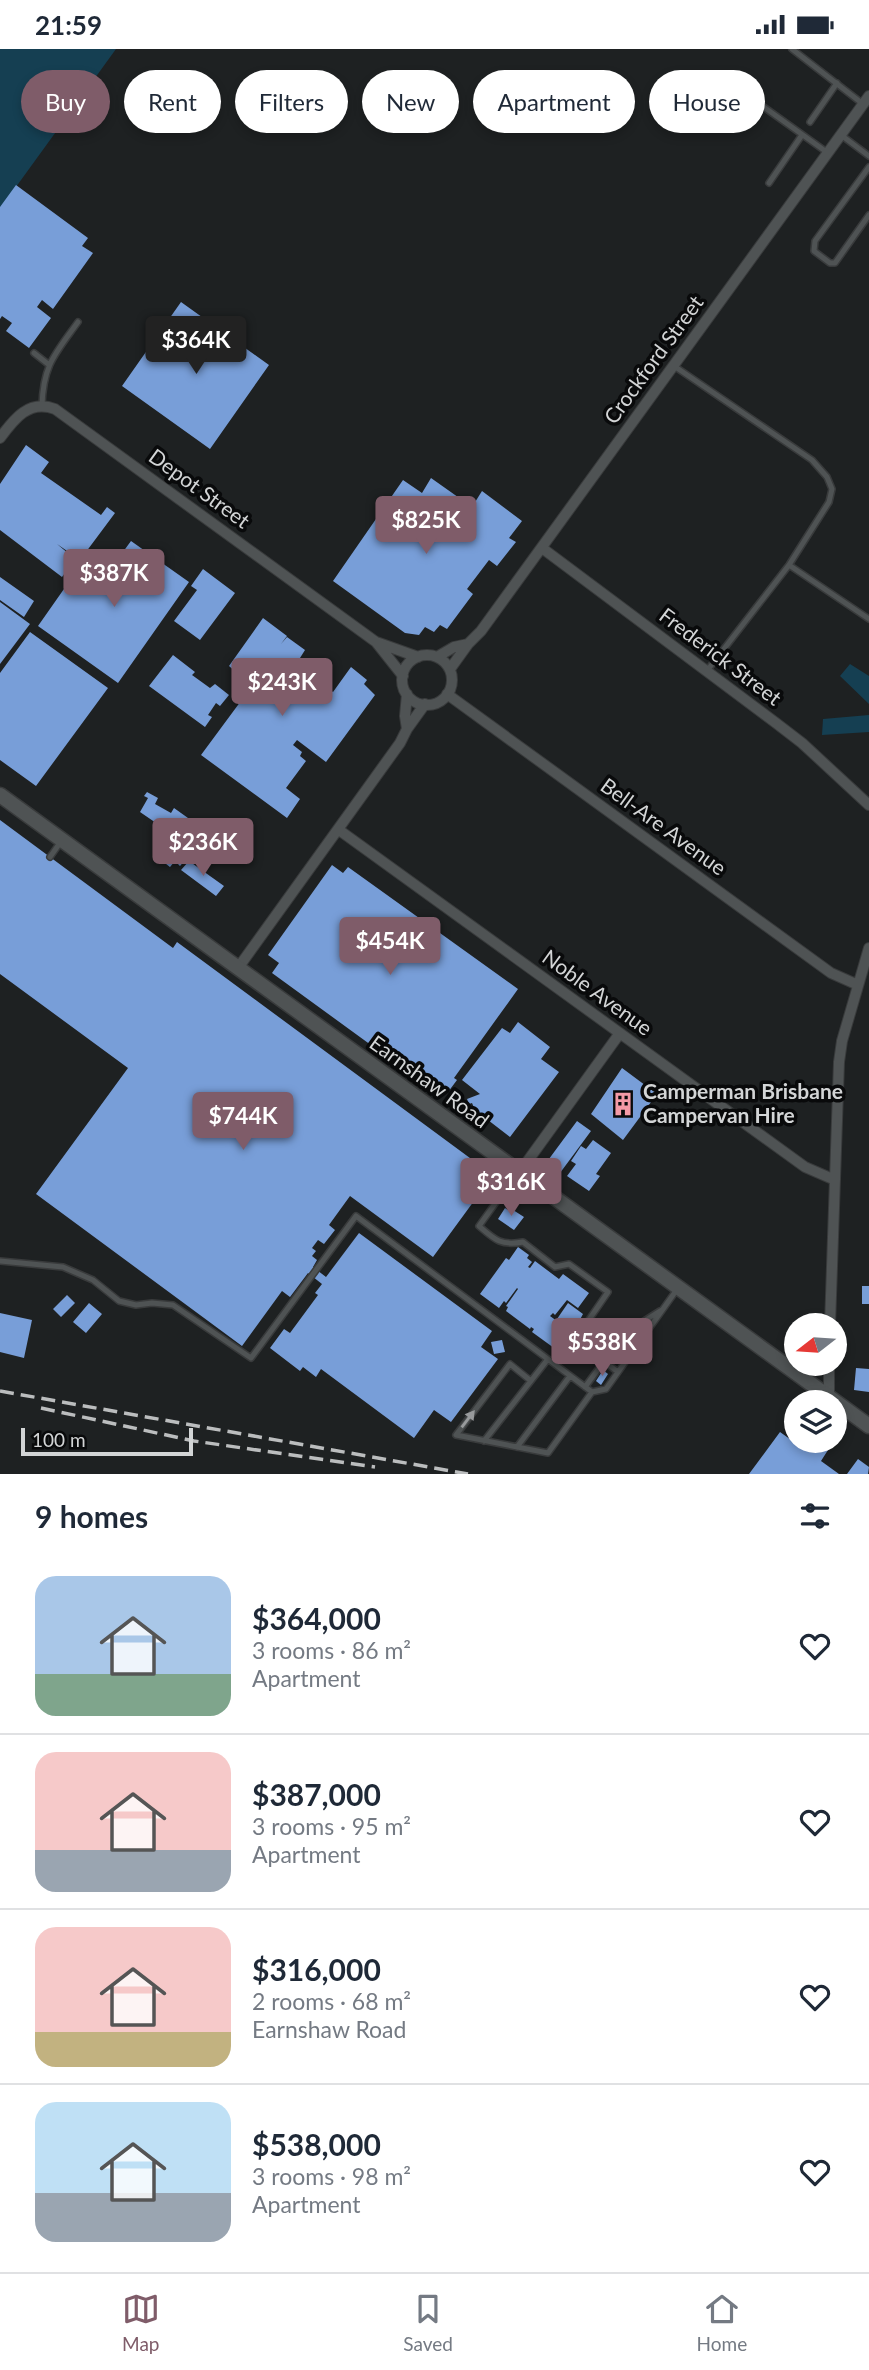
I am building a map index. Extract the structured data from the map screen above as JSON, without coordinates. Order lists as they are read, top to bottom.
{
  "streets": {
    "street": [
      "Crockford Street",
      "Depot Street",
      "Frederick Street",
      "Bell-Are Avenue",
      "Noble Avenue",
      "Earnshaw Road"
    ]
  },
  "crossings": [
    ["Crockford Street", "Depot Street"],
    ["Crockford Street", "Frederick Street"],
    ["Crockford Street", "Bell-Are Avenue"],
    ["Depot Street", "Bell-Are Avenue"]
  ],
  "places": {
    "building": ["Camperman Brisbane Campervan Hire"]
  },
  "scale_bar": "100 m",
  "north": "left",
  "page": {
    "status": "21:59",
    "chip": [
      "Buy",
      "Rent",
      "Filters",
      "New",
      "Apartment",
      "House"
    ],
    "price": [
      "$364K",
      "$825K",
      "$387K",
      "$243K",
      "$236K",
      "$454K",
      "$744K",
      "$316K",
      "$538K"
    ],
    "scale": "100 m",
    "heading": "9 homes",
    "list": [
      {
        "name": "$364,000",
        "note": "3 rooms · 86 m² · Apartment"
      },
      {
        "name": "$387,000",
        "note": "3 rooms · 95 m² · Apartment"
      },
      {
        "name": "$316,000",
        "note": "2 rooms · 68 m² · Earnshaw Road"
      },
      {
        "name": "$538,000",
        "note": "3 rooms · 98 m² · Apartment"
      }
    ],
    "tabs": ["Map", "Saved", "Home"]
  }
}
